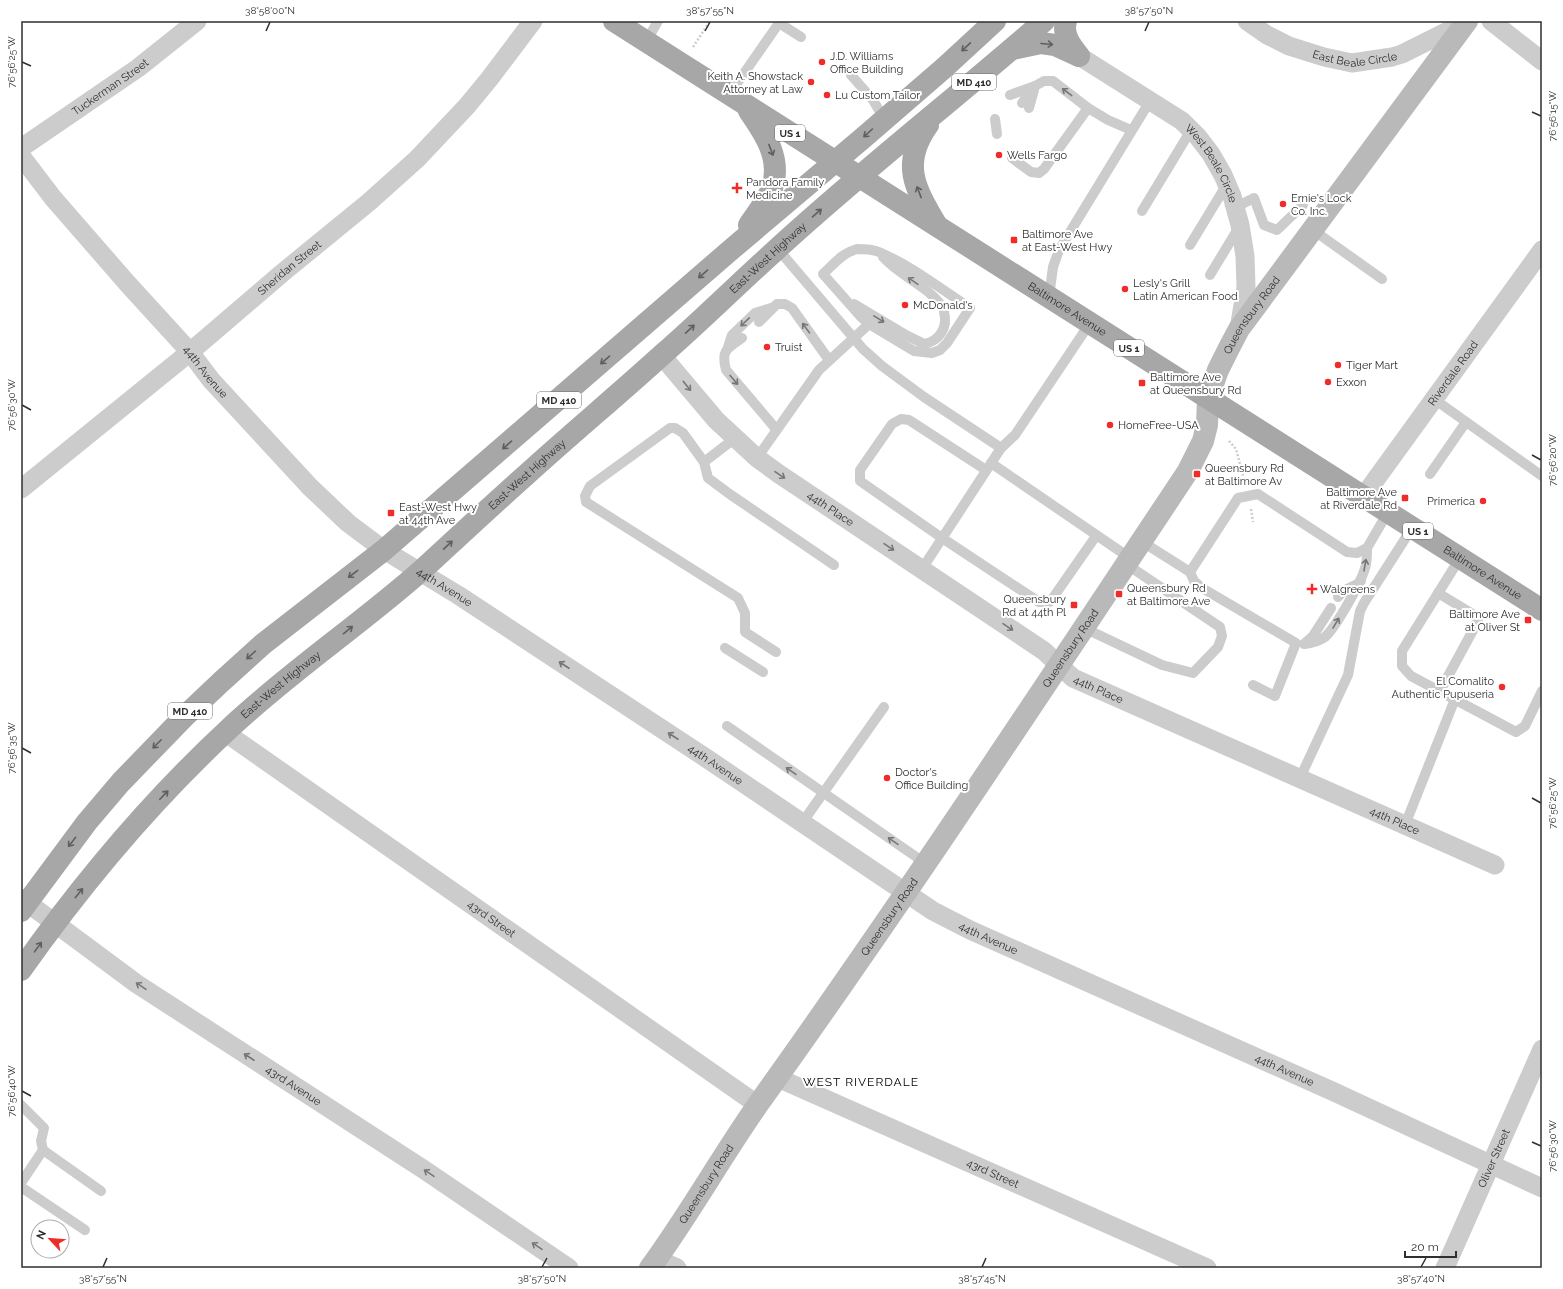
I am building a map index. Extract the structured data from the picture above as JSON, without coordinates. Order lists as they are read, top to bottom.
{
  "streets": {
    "main road": [
      "MD 410",
      "US 1",
      "East-West Highway",
      "Baltimore Avenue"
    ],
    "street": [
      "East Beale Circle",
      "Tuckerman Street",
      "West Beale Circle",
      "Sheridan Street",
      "Queensbury Road",
      "44th Avenue",
      "Riverdale Road",
      "44th Place",
      "43rd Street",
      "43rd Avenue",
      "Oliver Street"
    ]
  },
  "crossings": [
    ["MD 410", "Baltimore Avenue"],
    ["MD 410", "44th Avenue"],
    ["MD 410", "43rd Avenue"],
    ["West Beale Circle", "Queensbury Road"],
    ["East-West Highway", "Baltimore Avenue"],
    ["East-West Highway", "44th Avenue"],
    ["East-West Highway", "44th Place"],
    ["East-West Highway", "43rd Street"],
    ["East-West Highway", "43rd Avenue"],
    ["Sheridan Street", "44th Avenue"],
    ["Baltimore Avenue", "Queensbury Road"],
    ["Baltimore Avenue", "Riverdale Road"],
    ["Queensbury Road", "44th Avenue"],
    ["Queensbury Road", "44th Place"],
    ["Queensbury Road", "43rd Street"],
    ["44th Avenue", "Oliver Street"]
  ],
  "one_way": ["44th Place", "43rd Avenue"],
  "districts": ["WEST RIVERDALE"],
  "places": {
    "other": [
      "J.D. Williams Office Building",
      "Keith A. Showstack Attorney at Law",
      "Lu Custom Tailor",
      "Wells Fargo",
      "Ernie's Lock Co. Inc.",
      "Lesly's Grill Latin American Food",
      "McDonald's",
      "Truist",
      "Tiger Mart",
      "Exxon",
      "HomeFree-USA",
      "Primerica",
      "El Comalito Authentic Pupuseria",
      "Doctor's Office Building"
    ],
    "health": ["Pandora Family Medicine", "Walgreens"],
    "transit": [
      "Baltimore Ave at East-West Hwy",
      "Baltimore Ave at Queensbury Rd",
      "Queensbury Rd at Baltimore Av",
      "Baltimore Ave at Riverdale Rd",
      "East-West Hwy at 44th Ave",
      "Queensbury Rd at Baltimore Ave",
      "Queensbury Rd at 44th Pl",
      "Baltimore Ave at Oliver St"
    ]
  },
  "scale_bar": "20 m",
  "north": "top left",
  "coordinates": [
    "38°58'00\"N",
    "38°57'55\"N",
    "38°57'50\"N",
    "76°56'25\"W",
    "76°56'15\"W",
    "76°56'30\"W",
    "76°56'20\"W",
    "76°56'35\"W",
    "76°56'40\"W",
    "38°57'45\"N",
    "38°57'40\"N"
  ]
}
